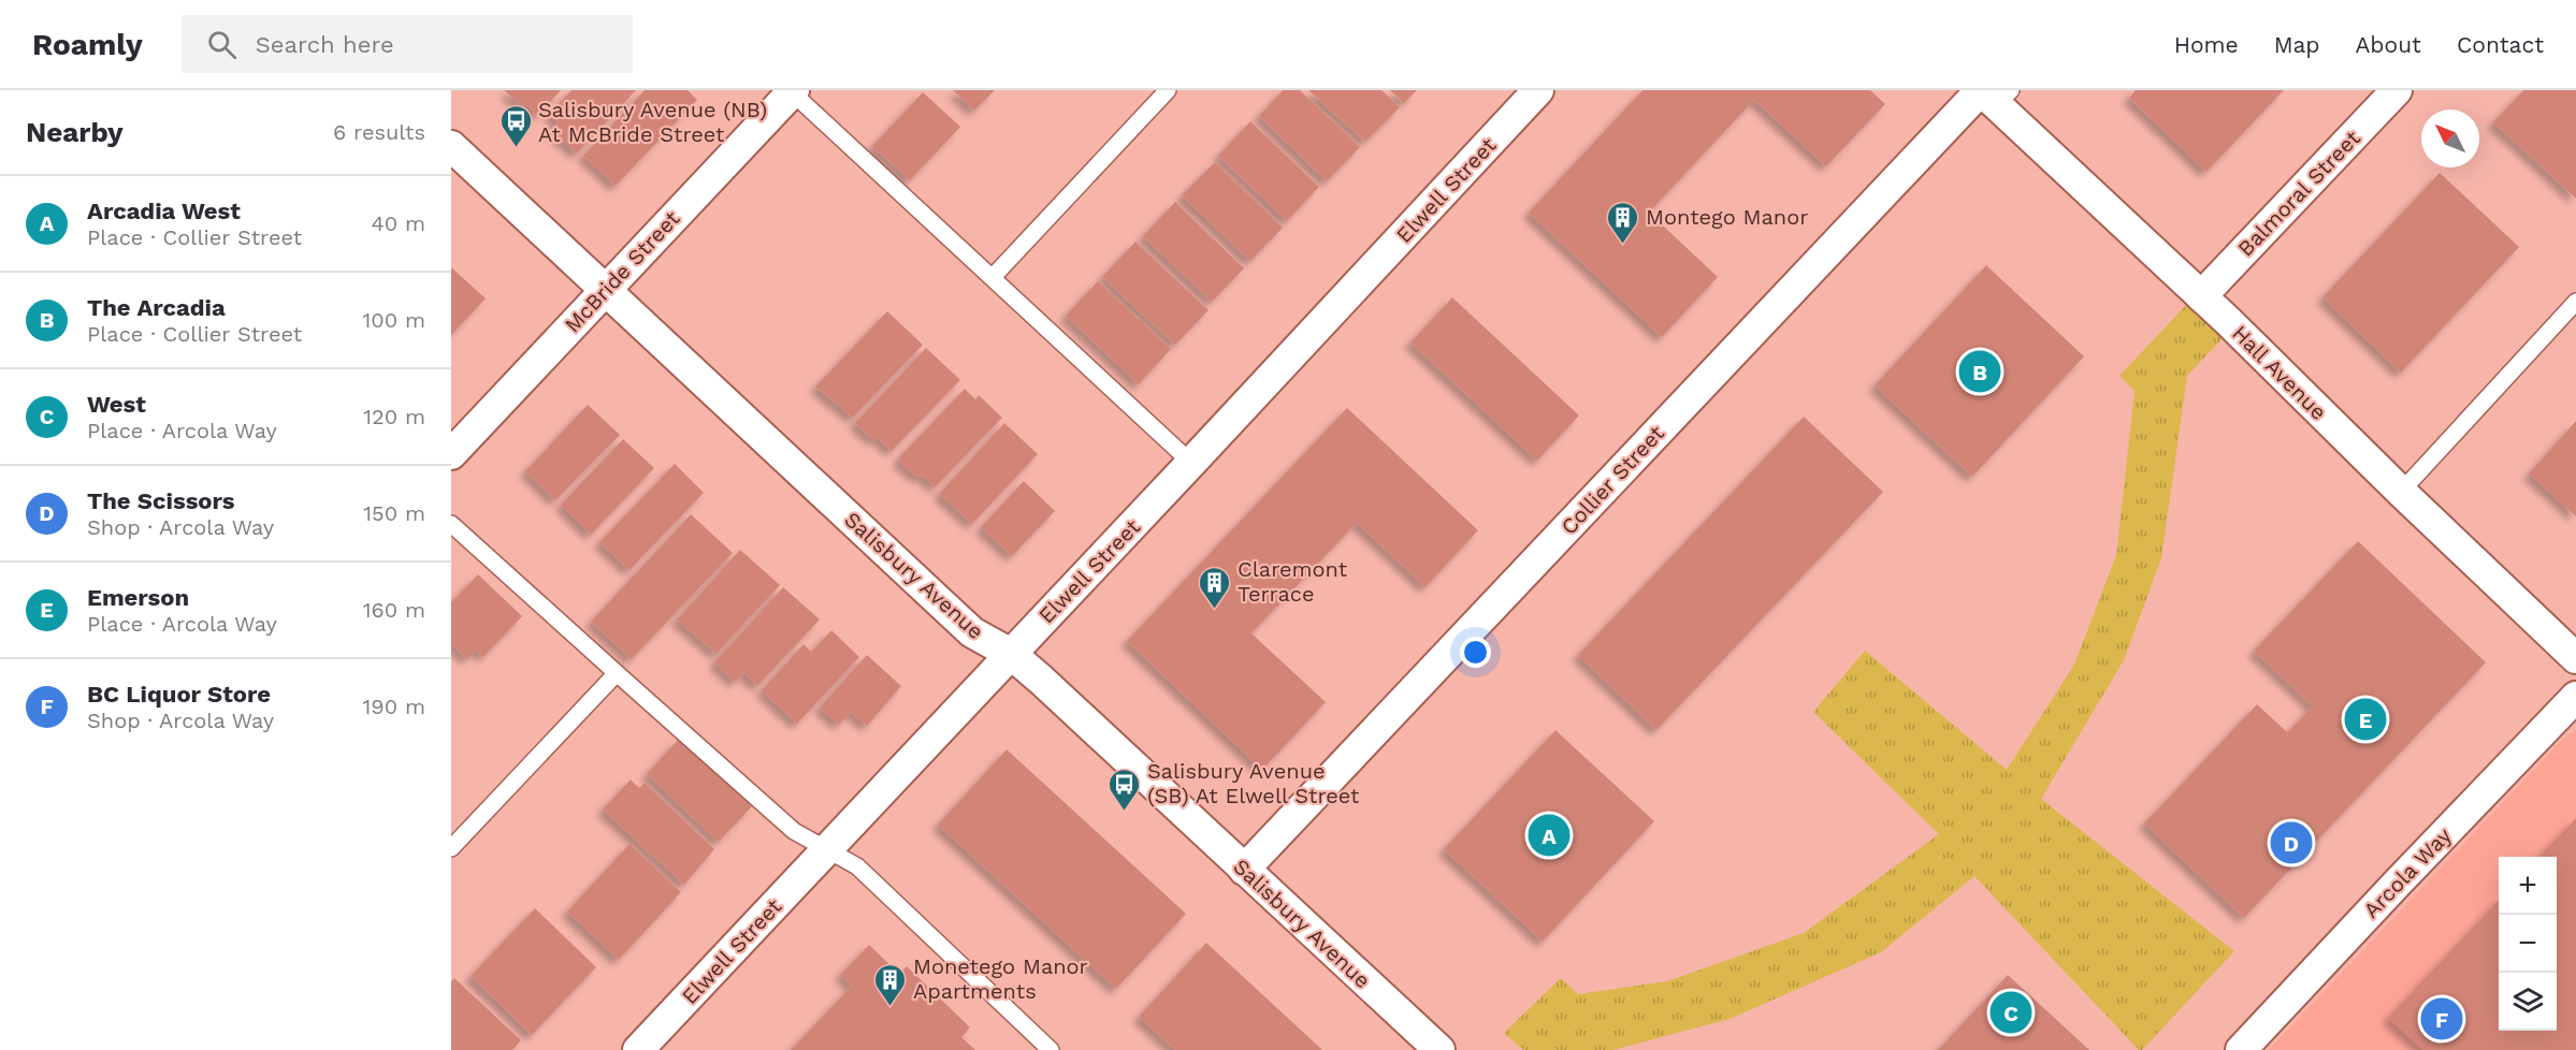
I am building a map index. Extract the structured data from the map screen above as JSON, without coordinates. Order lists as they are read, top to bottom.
{
  "streets": {
    "street": [
      "Elwell Street",
      "Balmoral Street",
      "McBride Street",
      "Hall Avenue",
      "Collier Street",
      "Salisbury Avenue",
      "Arcola Way"
    ]
  },
  "crossings": [
    ["Elwell Street", "Salisbury Avenue"],
    ["Balmoral Street", "Hall Avenue"],
    ["McBride Street", "Salisbury Avenue"],
    ["Hall Avenue", "Collier Street"],
    ["Collier Street", "Salisbury Avenue"]
  ],
  "places": {
    "bus stop": ["Salisbury Avenue (NB) At McBride Street", "Salisbury Avenue (SB) At Elwell Street"],
    "building": ["Montego Manor", "Claremont Terrace", "Monetego Manor Apartments"]
  },
  "north": "top left",
  "page": {
    "header": "Roamly",
    "search": "Search here",
    "nav": [
      "Home",
      "Map",
      "About",
      "Contact"
    ],
    "heading": ["Nearby", "6 results"],
    "list": [
      {
        "mark": "A",
        "name": "Arcadia West",
        "note": "Place · Collier Street",
        "value": "40 m"
      },
      {
        "mark": "B",
        "name": "The Arcadia",
        "note": "Place · Collier Street",
        "value": "100 m"
      },
      {
        "mark": "C",
        "name": "West",
        "note": "Place · Arcola Way",
        "value": "120 m"
      },
      {
        "mark": "D",
        "name": "The Scissors",
        "note": "Shop · Arcola Way",
        "value": "150 m"
      },
      {
        "mark": "E",
        "name": "Emerson",
        "note": "Place · Arcola Way",
        "value": "160 m"
      },
      {
        "mark": "F",
        "name": "BC Liquor Store",
        "note": "Shop · Arcola Way",
        "value": "190 m"
      }
    ],
    "pins": [
      "B",
      "E",
      "A",
      "D",
      "C",
      "F"
    ],
    "map_buttons": ["+", "−"]
  }
}
